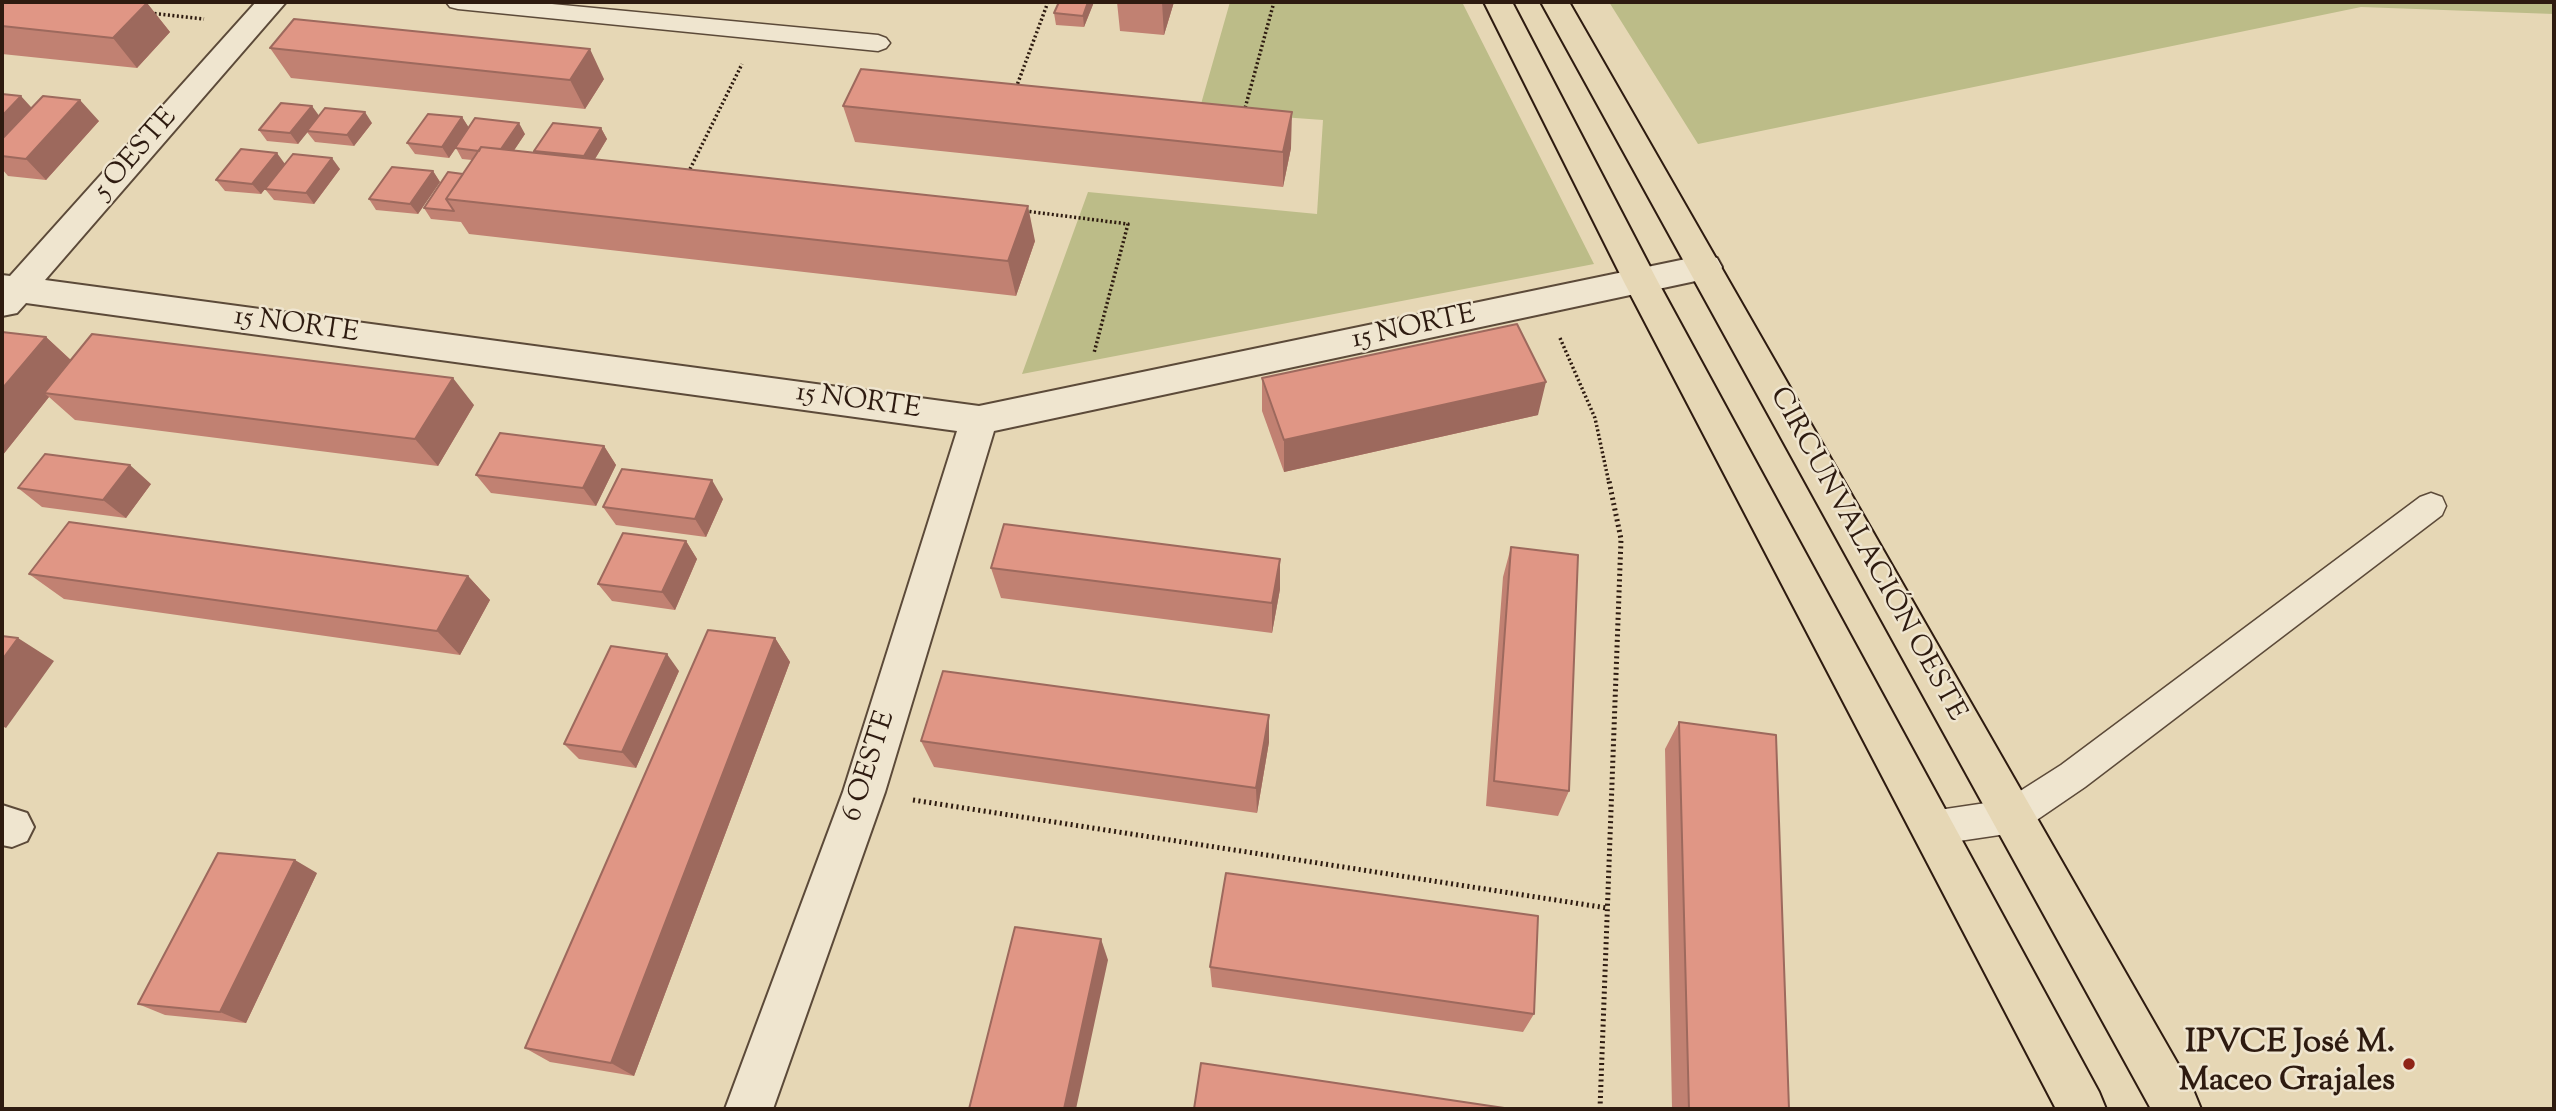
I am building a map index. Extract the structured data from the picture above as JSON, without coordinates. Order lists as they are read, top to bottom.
{
  "streets": {
    "main road": ["CIRCUNVALACIÓN OESTE"],
    "street": ["5 OESTE", "15 NORTE", "6 OESTE"]
  },
  "crossings": [
    ["5 OESTE", "15 NORTE"],
    ["15 NORTE", "CIRCUNVALACIÓN OESTE"],
    ["15 NORTE", "6 OESTE"]
  ],
  "places": ["IPVCE José M. Maceo Grajales"]
}
